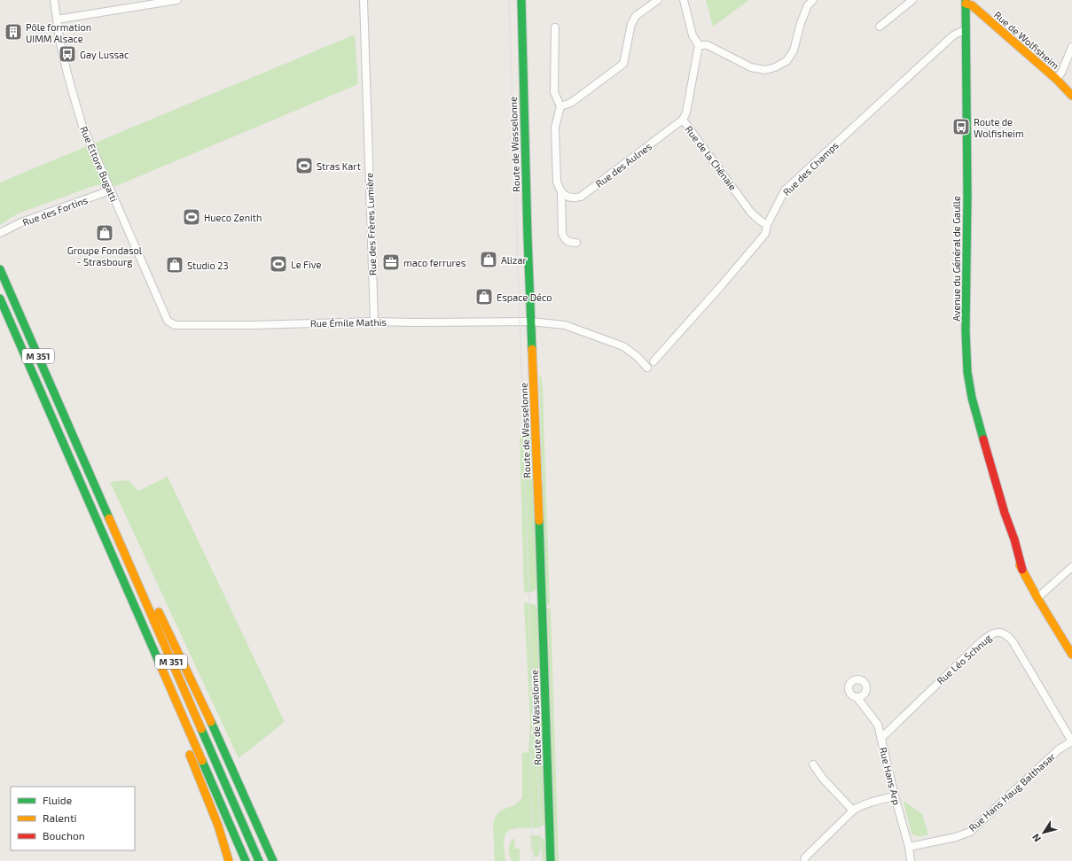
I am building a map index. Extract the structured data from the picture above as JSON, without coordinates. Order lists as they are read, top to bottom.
{
  "streets": {
    "main road": [
      "Rue de Wolfisheim",
      "Route de Wasselonne",
      "Avenue du Général de Gaulle",
      "M 351"
    ],
    "street": [
      "Rue de la Chênaie",
      "Rue Ettore Bugatti",
      "Rue des Aulnes",
      "Rue des Champs",
      "Rue des Fortins",
      "Rue des Frères Lumière",
      "Rue Émile Mathis",
      "Rue Léo Schnug",
      "Rue Hans Arp",
      "Rue Hans Haug Balthasar"
    ]
  },
  "crossings": [
    ["Rue de Wolfisheim", "Avenue du Général de Gaulle"],
    ["Route de Wasselonne", "Rue Émile Mathis"],
    ["Rue de la Chênaie", "Rue des Aulnes"],
    ["Rue de la Chênaie", "Rue des Champs"],
    ["Rue Ettore Bugatti", "Rue des Fortins"],
    ["Rue Ettore Bugatti", "Rue Émile Mathis"],
    ["Rue des Champs", "Avenue du Général de Gaulle"],
    ["Rue des Frères Lumière", "Rue Émile Mathis"],
    ["Rue Léo Schnug", "Rue Hans Arp"],
    ["Rue Léo Schnug", "Rue Hans Haug Balthasar"],
    ["Rue Hans Arp", "Rue Hans Haug Balthasar"]
  ],
  "places": {
    "building": ["Pôle formation UIMM Alsace"],
    "bus stop": ["Gay Lussac", "Route de Wolfisheim"],
    "sports": ["Stras Kart", "Hueco Zenith", "Le Five"],
    "shop": [
      "Groupe Fondasol - Strasbourg",
      "Alizar",
      "Studio 23",
      "Espace Déco"
    ],
    "office": ["maco ferrures"]
  },
  "legend": ["Fluide", "Ralenti", "Bouchon"],
  "north": "bottom left"
}
